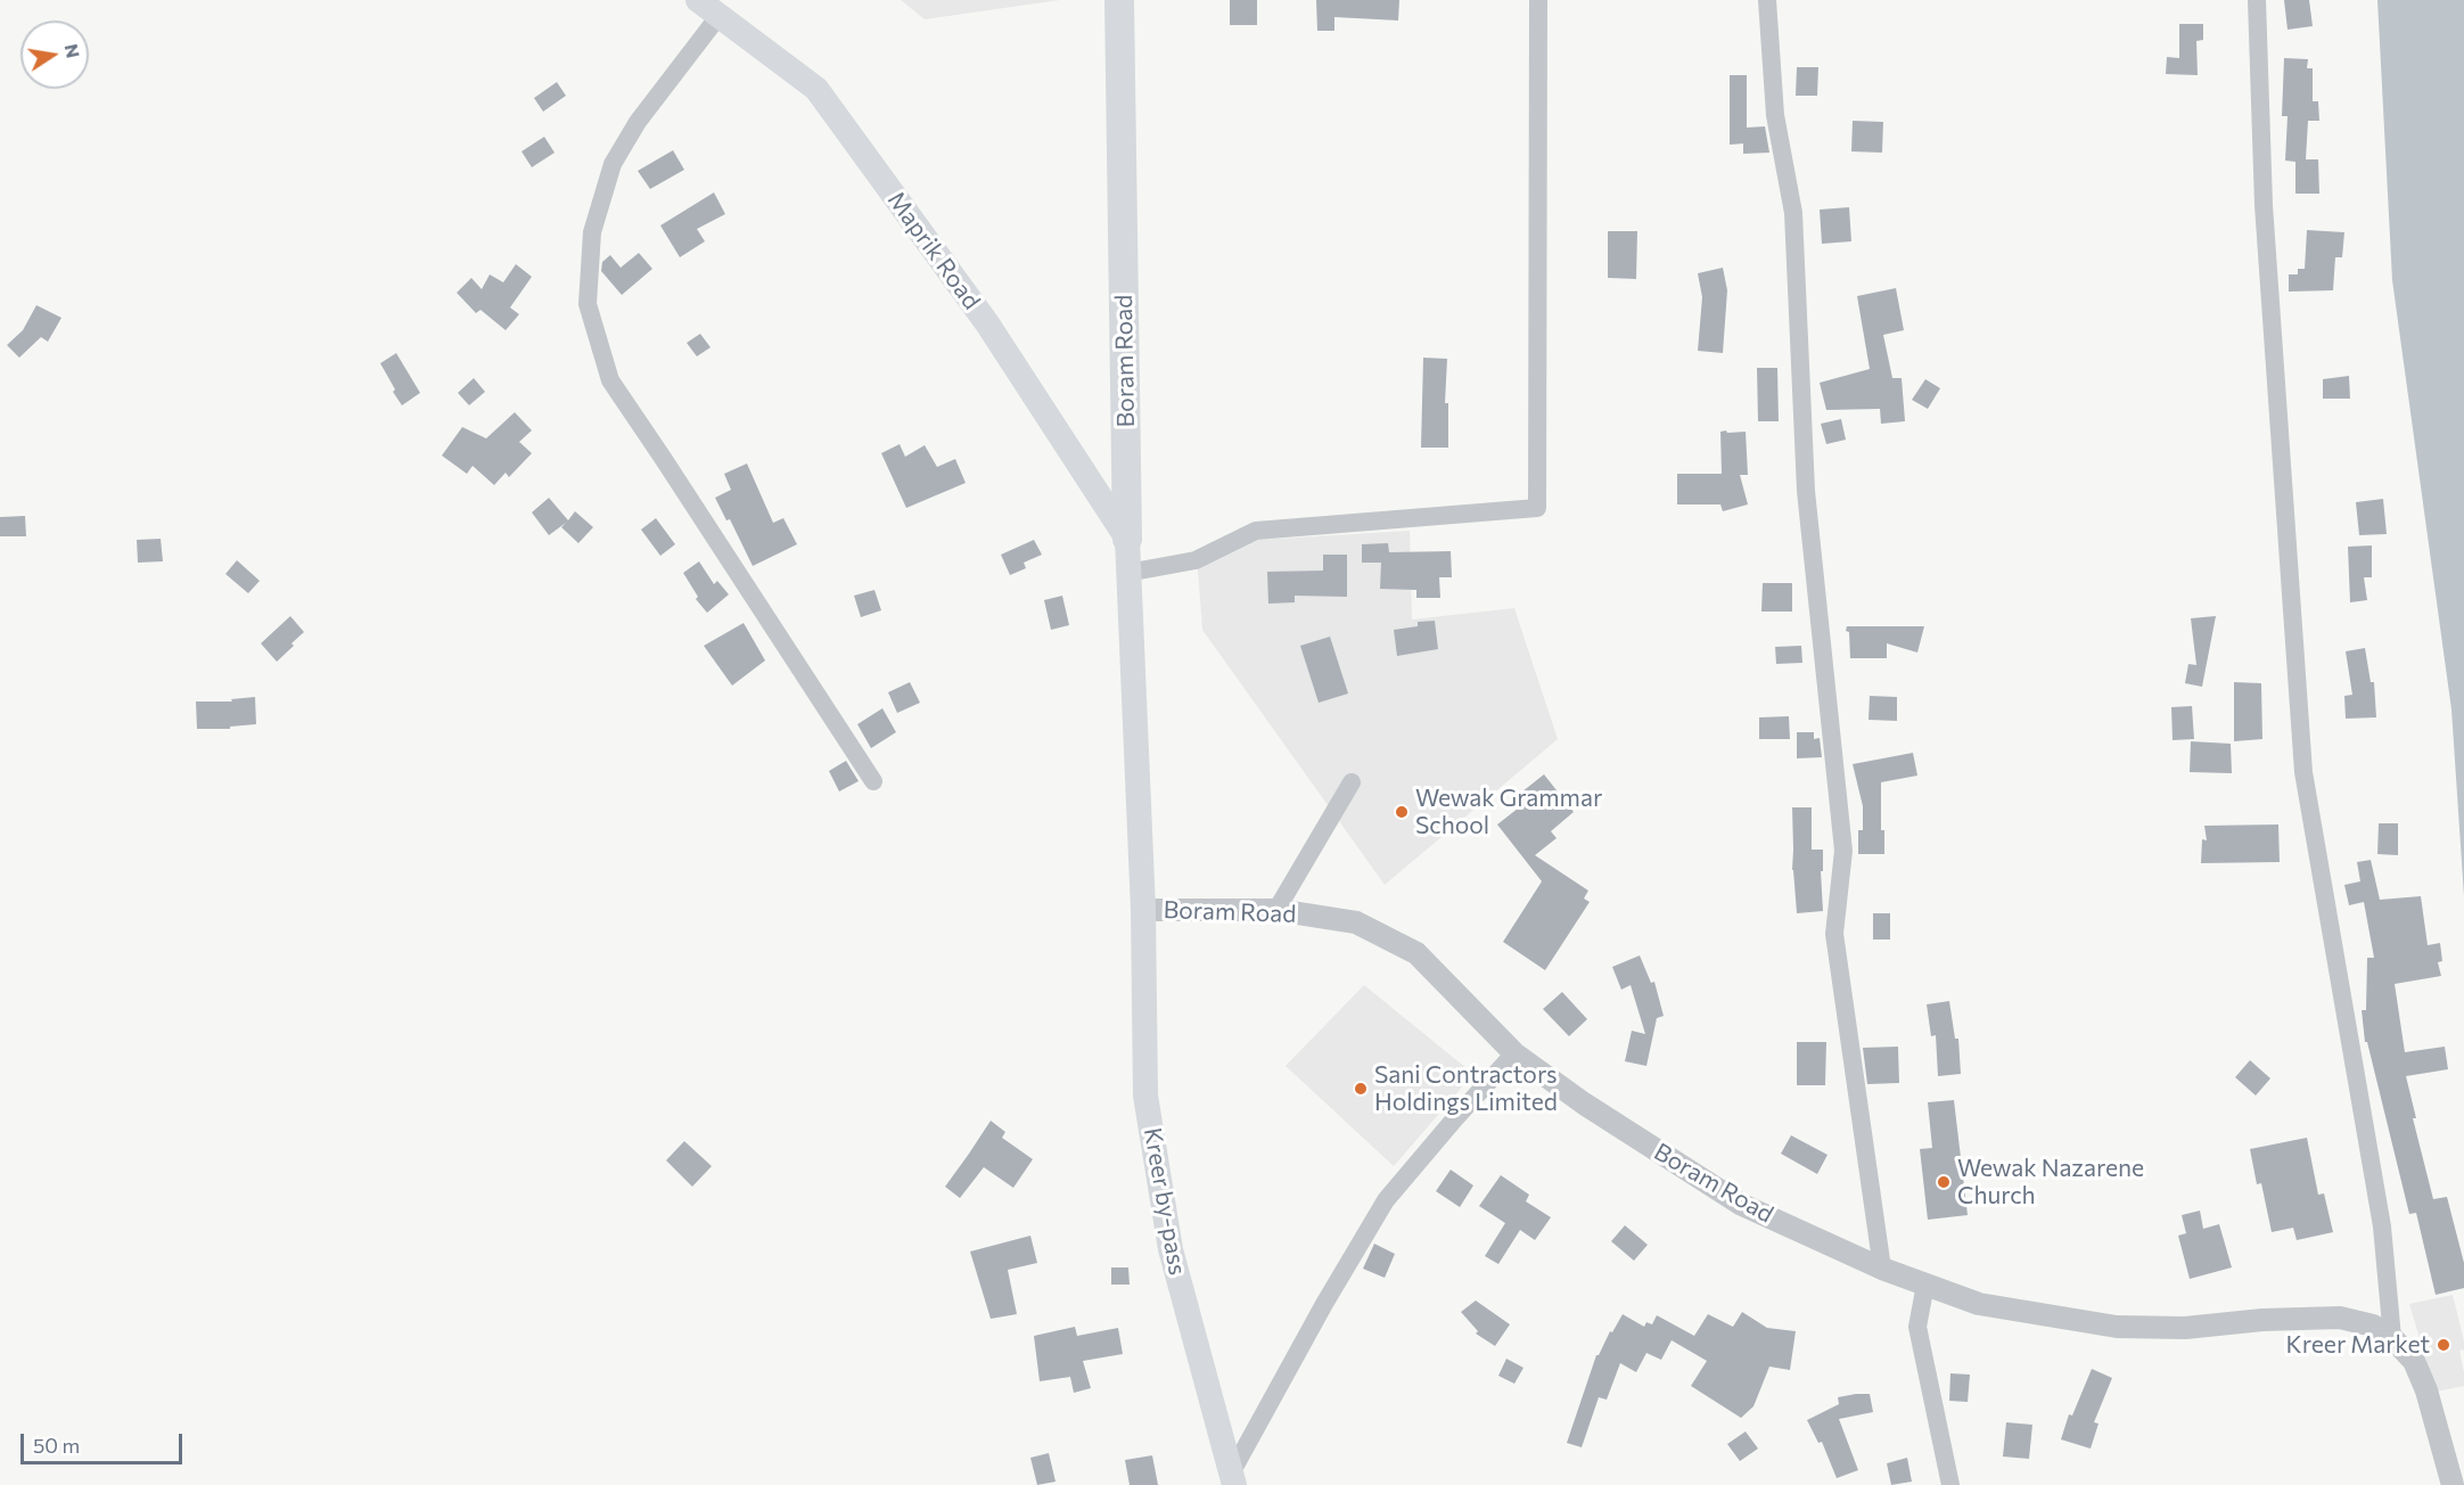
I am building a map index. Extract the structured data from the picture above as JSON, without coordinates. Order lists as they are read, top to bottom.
{
  "streets": {
    "main road": ["Maprik Road", "Boram Road", "Kreer by-pass"]
  },
  "crossings": [
    ["Maprik Road", "Boram Road"],
    ["Boram Road", "Kreer by-pass"]
  ],
  "places": [
    "Wewak Grammar School",
    "Sani Contractors Holdings Limited",
    "Wewak Nazarene Church",
    "Kreer Market"
  ],
  "scale_bar": "50 m",
  "north": "right"
}
